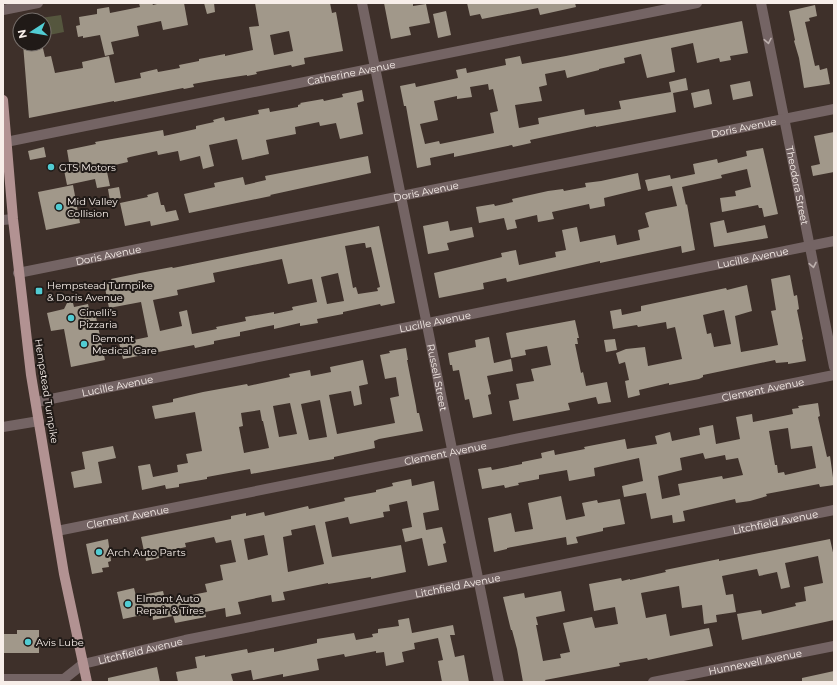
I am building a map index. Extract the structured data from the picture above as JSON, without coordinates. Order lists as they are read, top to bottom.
{
  "streets": {
    "main road": ["Hempstead Turnpike"],
    "street": [
      "Catherine Avenue",
      "Doris Avenue",
      "Theodora Street",
      "Lucille Avenue",
      "Russell Street",
      "Clement Avenue",
      "Litchfield Avenue",
      "Hunnewell Avenue"
    ]
  },
  "crossings": [
    ["Catherine Avenue", "Russell Street"],
    ["Catherine Avenue", "Hempstead Turnpike"],
    ["Doris Avenue", "Theodora Street"],
    ["Doris Avenue", "Russell Street"],
    ["Doris Avenue", "Hempstead Turnpike"],
    ["Theodora Street", "Lucille Avenue"],
    ["Lucille Avenue", "Russell Street"],
    ["Lucille Avenue", "Hempstead Turnpike"],
    ["Russell Street", "Clement Avenue"],
    ["Russell Street", "Litchfield Avenue"],
    ["Clement Avenue", "Hempstead Turnpike"],
    ["Hempstead Turnpike", "Litchfield Avenue"]
  ],
  "one_way": ["Theodora Street"],
  "places": {
    "other": [
      "GTS Motors",
      "Mid Valley Collision",
      "Cinelli’s Pizzaria",
      "Demont Medical Care",
      "Arch Auto Parts",
      "Elmont Auto Repair & Tires",
      "Avis Lube"
    ],
    "transit": ["Hempstead Turnpike & Doris Avenue"]
  },
  "north": "left"
}
